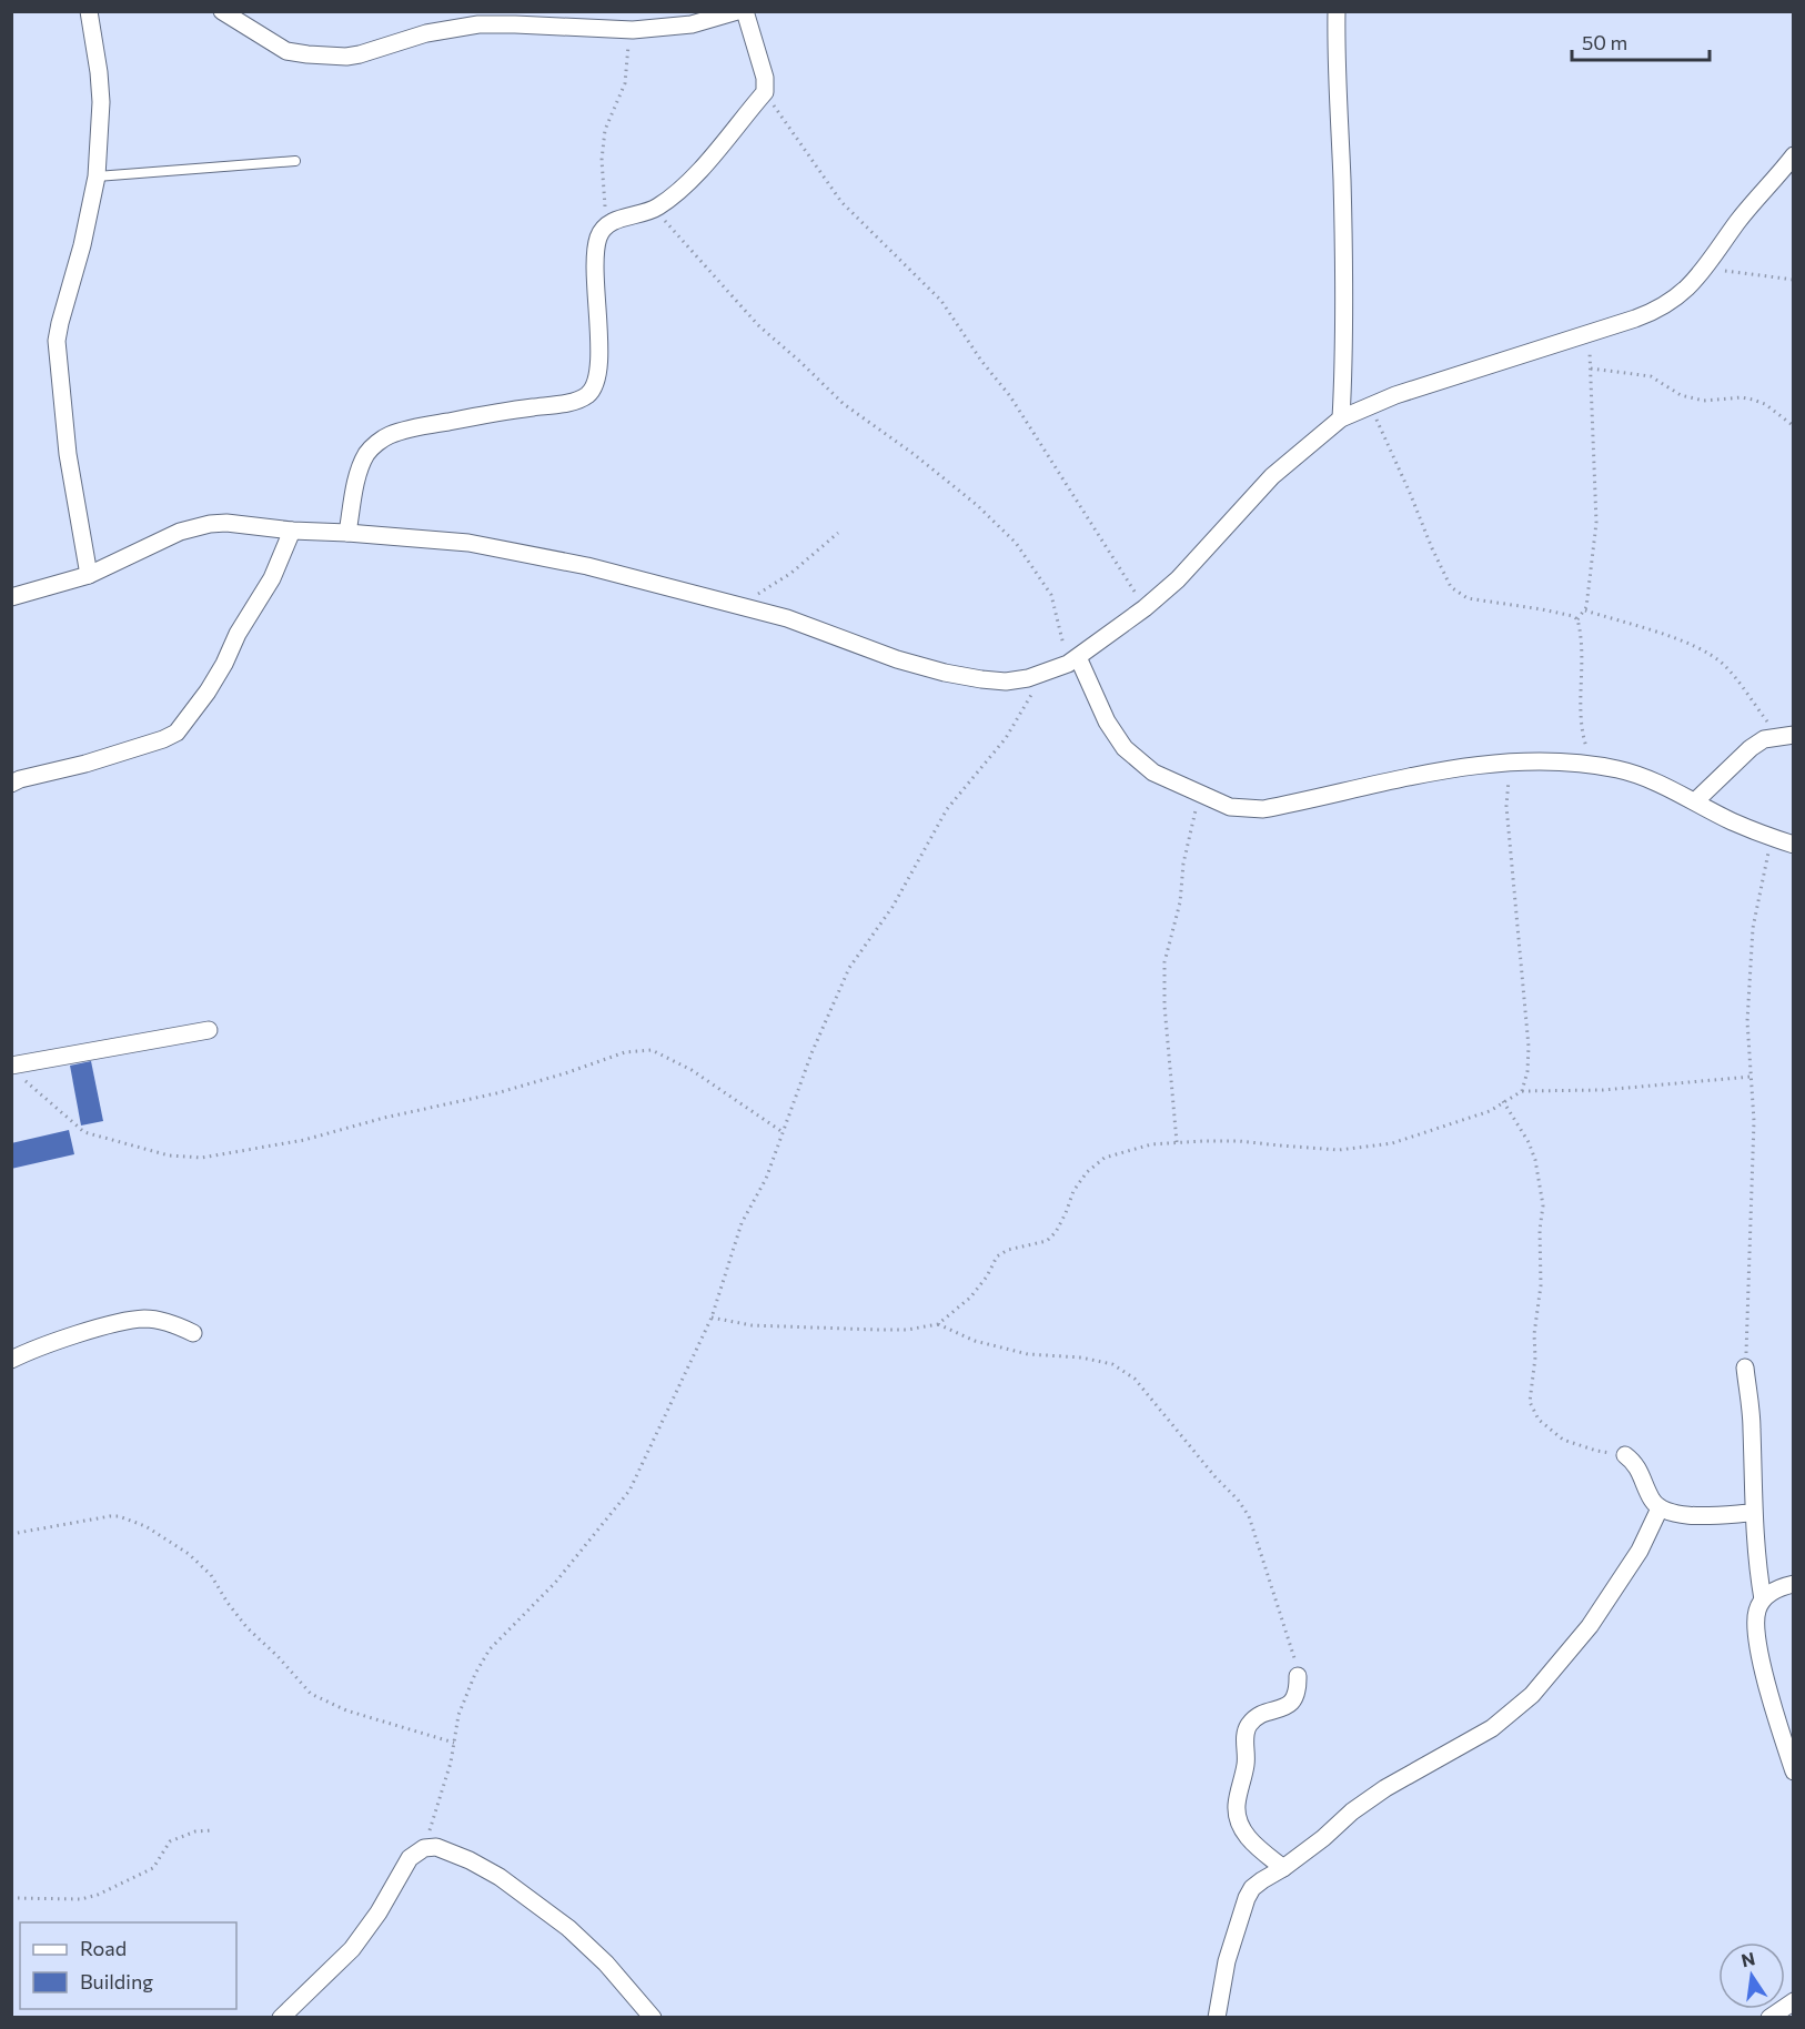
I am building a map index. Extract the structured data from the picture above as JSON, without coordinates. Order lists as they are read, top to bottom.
{
  "legend": ["Road", "Building"],
  "scale_bar": "50 m",
  "north": "top"
}
